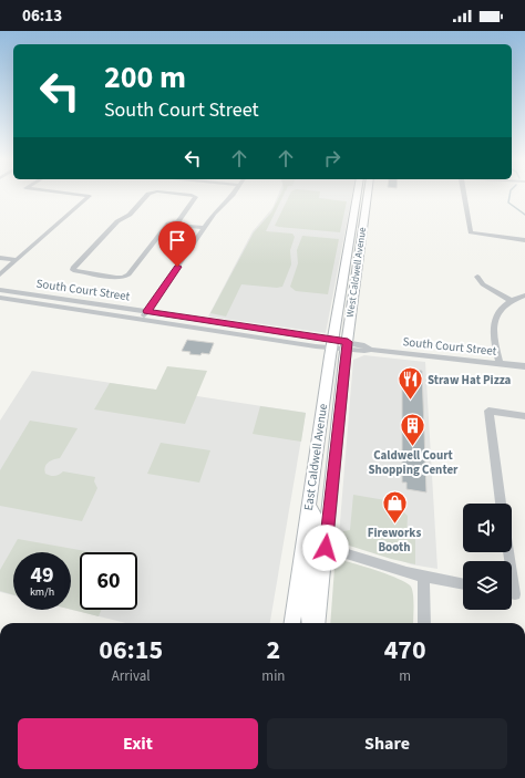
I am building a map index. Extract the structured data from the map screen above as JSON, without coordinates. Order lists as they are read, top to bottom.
{
  "streets": {
    "main road": ["West Caldwell Avenue", "East Caldwell Avenue"],
    "street": ["South Court Street"]
  },
  "crossings": [
    ["West Caldwell Avenue", "South Court Street"],
    ["West Caldwell Avenue", "East Caldwell Avenue"],
    ["South Court Street", "East Caldwell Avenue"]
  ],
  "places": {
    "restaurant": ["Straw Hat Pizza"],
    "building": ["Caldwell Court Shopping Center"],
    "shop": ["Fireworks Booth"]
  },
  "page": {
    "status": "06:13",
    "turn": ["200 m", "South Court Street"],
    "speed": "49 km/h",
    "limit": "60",
    "eta": [
      "06:15",
      "Arrival",
      "2",
      "min",
      "470",
      "m"
    ],
    "buttons": ["Exit", "Share"]
  }
}
